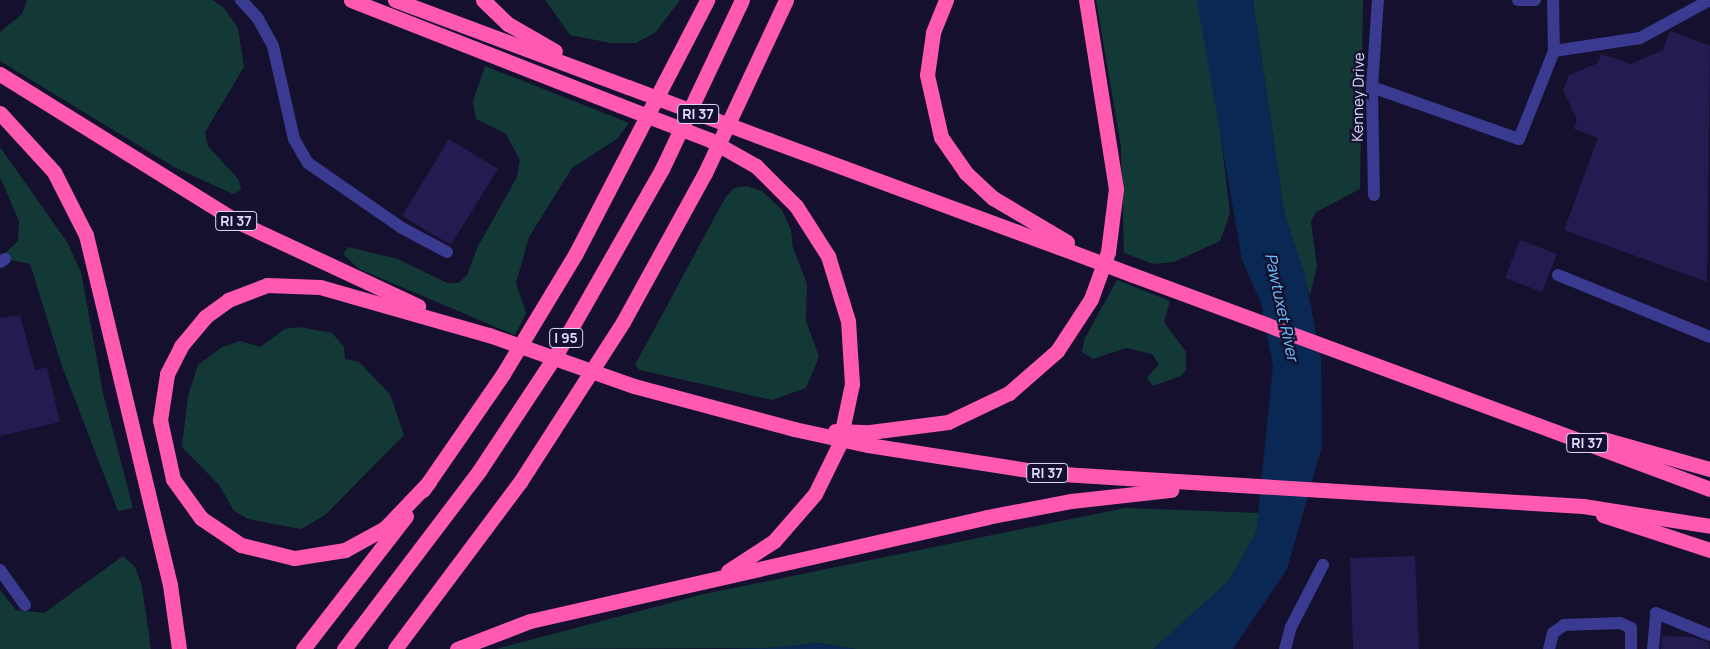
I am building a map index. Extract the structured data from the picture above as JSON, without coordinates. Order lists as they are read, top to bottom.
{
  "streets": {
    "highway": ["RI 37", "I 95"],
    "street": ["Kenney Drive"]
  },
  "water": ["Pawtuxet River"]
}
